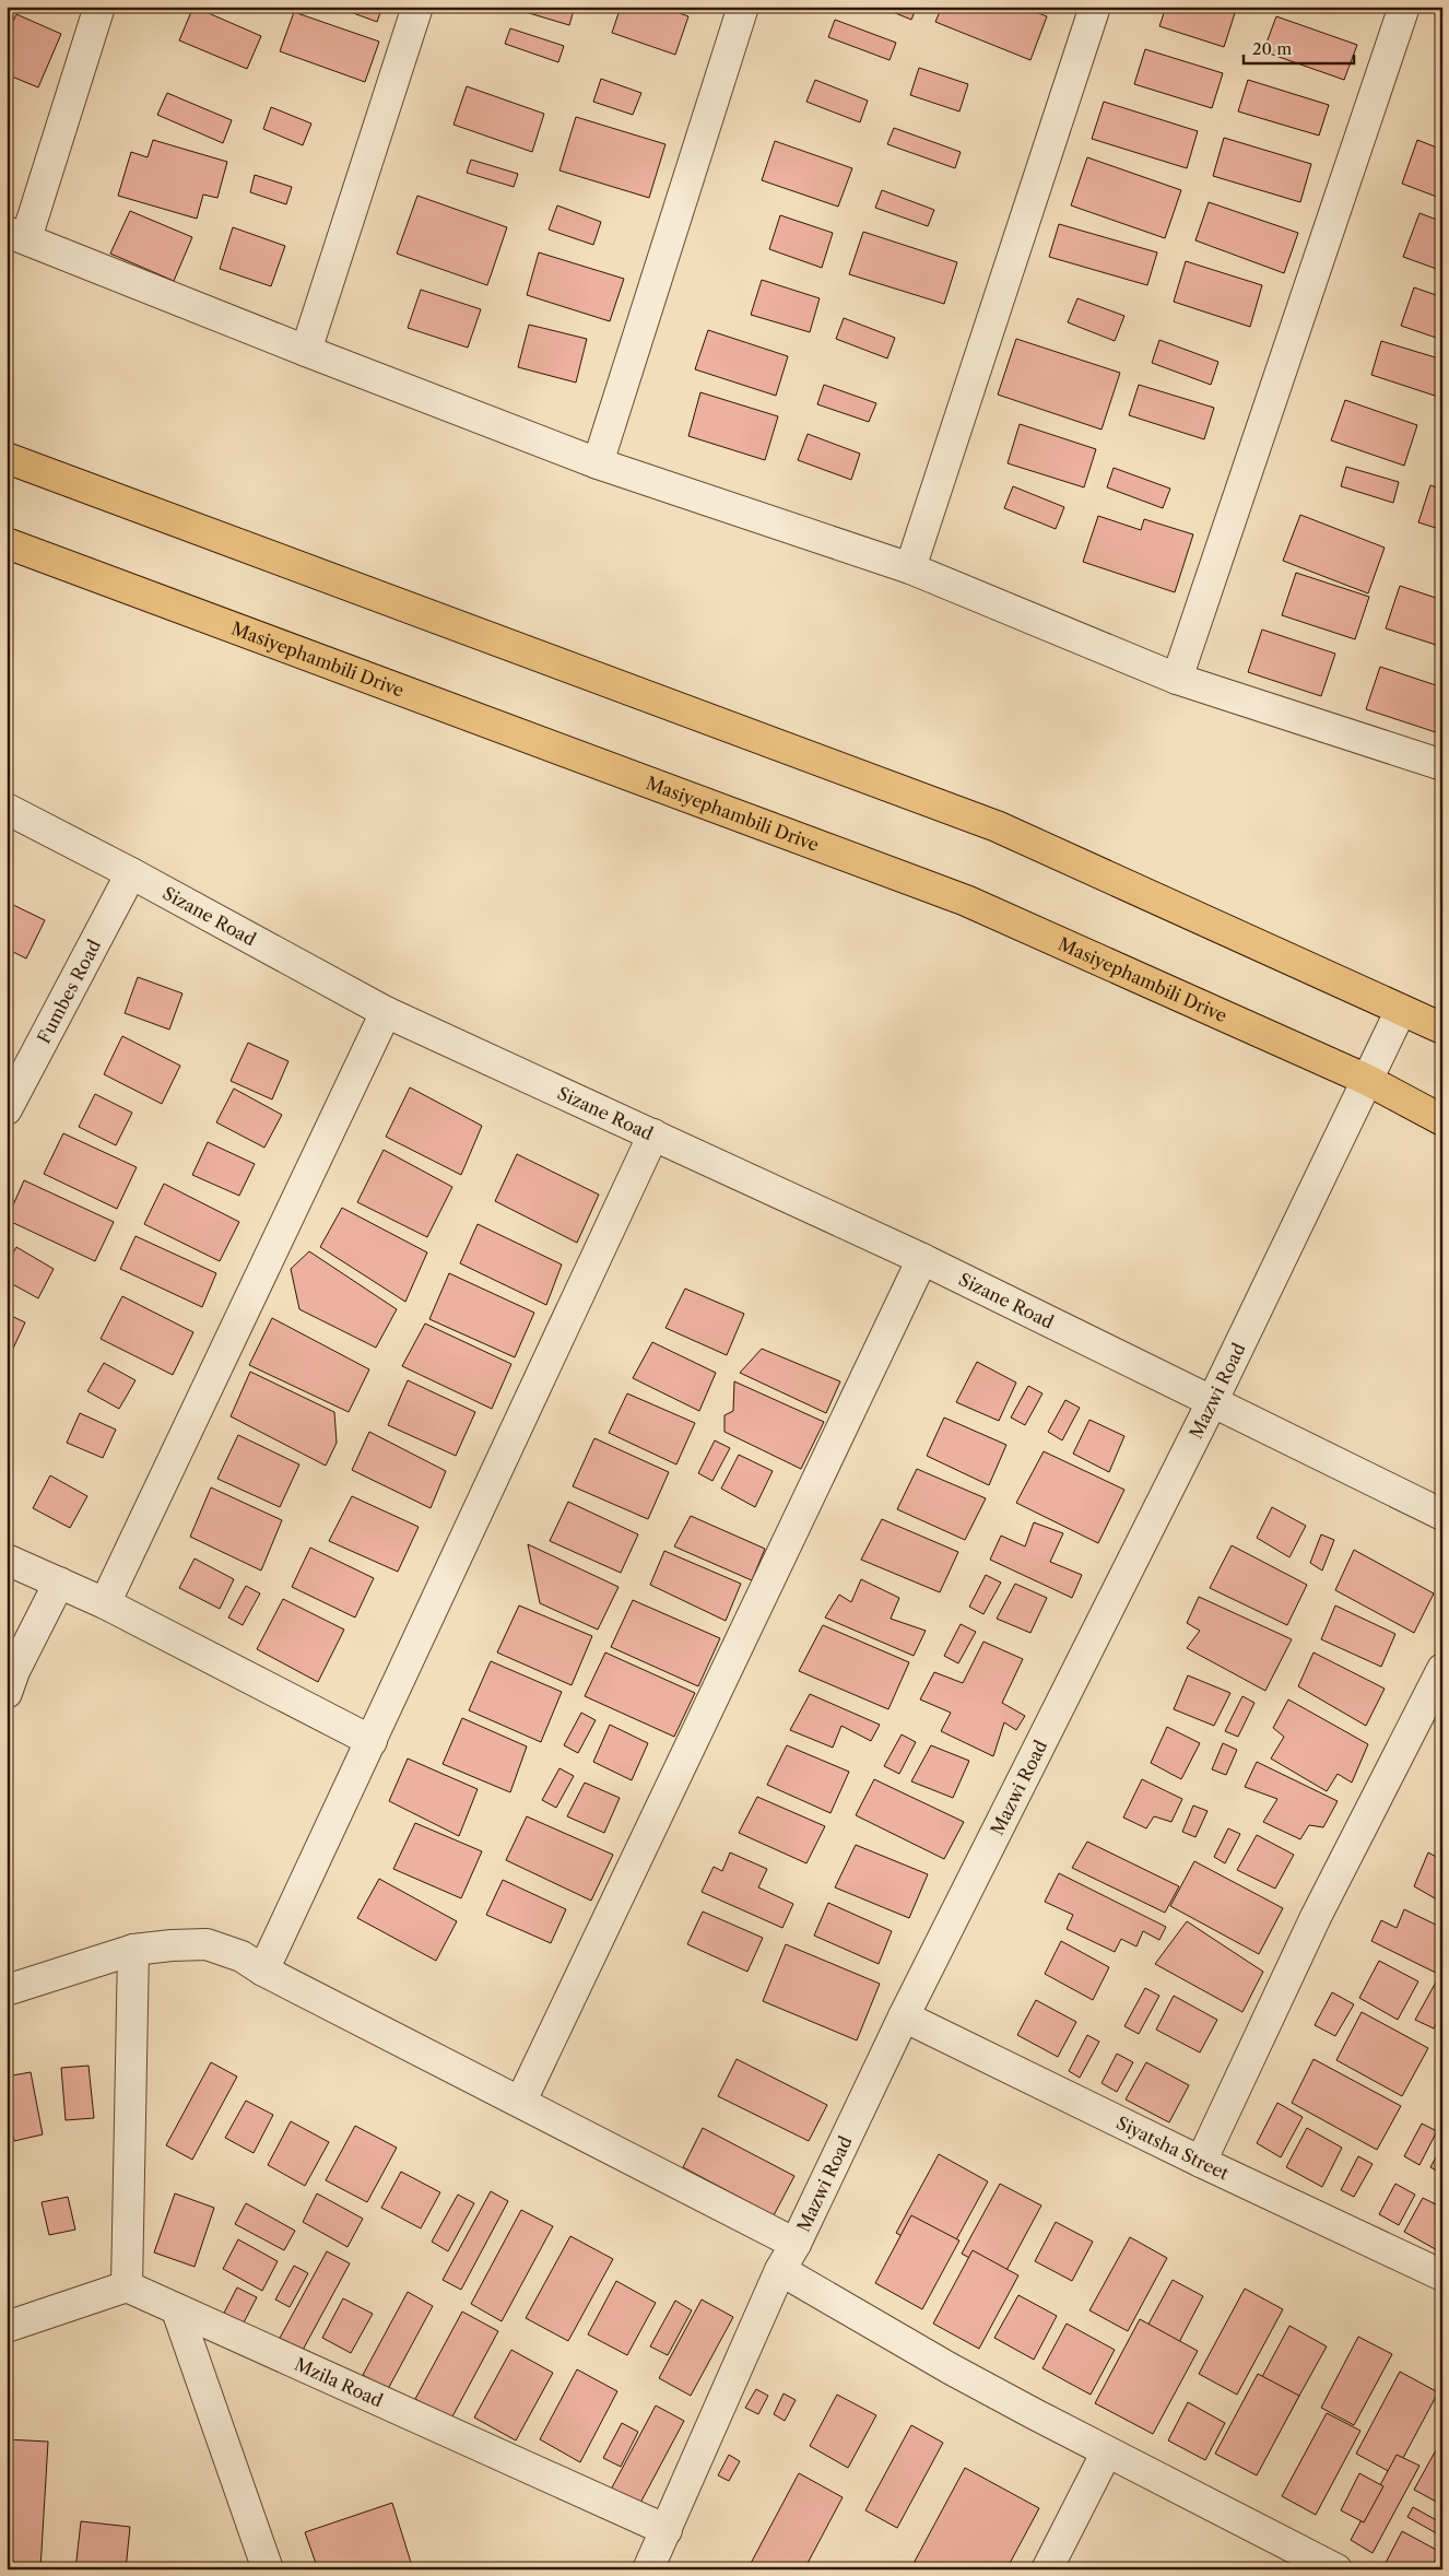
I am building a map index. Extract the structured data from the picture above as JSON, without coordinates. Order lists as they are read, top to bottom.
{
  "streets": {
    "main road": ["Masiyephambili Drive"],
    "street": [
      "Sizane Road",
      "Fumbes Road",
      "Mazwi Road",
      "Siyatsha Street",
      "Mzila Road"
    ]
  },
  "crossings": [
    ["Masiyephambili Drive", "Mazwi Road"],
    ["Sizane Road", "Fumbes Road"],
    ["Sizane Road", "Mazwi Road"],
    ["Mazwi Road", "Siyatsha Street"],
    ["Mazwi Road", "Mzila Road"]
  ],
  "scale_bar": "20 m"
}
